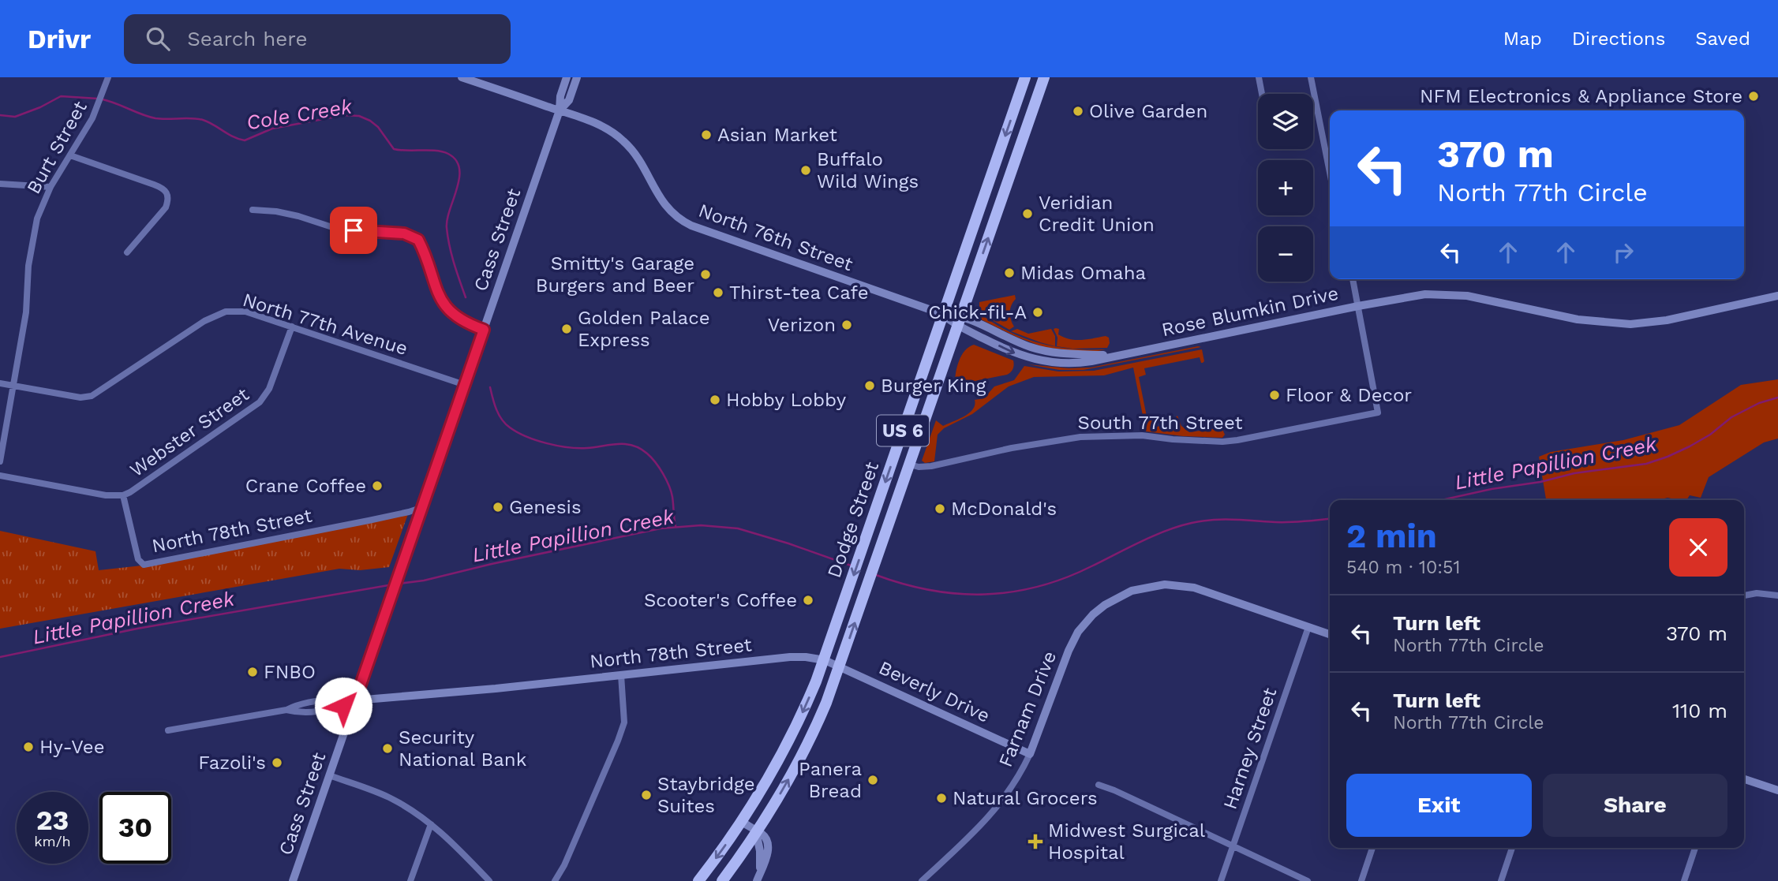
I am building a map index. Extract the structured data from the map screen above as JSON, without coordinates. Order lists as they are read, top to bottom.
{
  "streets": {
    "highway": ["US 6", "Dodge Street"],
    "main road": [
      "North 76th Street",
      "Cass Street",
      "Rose Blumkin Drive",
      "North 78th Street",
      "Beverly Drive",
      "Farnam Drive"
    ],
    "street": [
      "Burt Street",
      "North 77th Avenue",
      "South 77th Street",
      "Webster Street",
      "Harney Street"
    ]
  },
  "crossings": [
    ["Burt Street", "North 77th Avenue"],
    ["North 76th Street", "Cass Street"],
    ["North 76th Street", "Rose Blumkin Drive"],
    ["North 76th Street", "Dodge Street"],
    ["Cass Street", "North 77th Avenue"],
    ["Cass Street", "North 78th Street"],
    ["Rose Blumkin Drive", "South 77th Street"],
    ["Rose Blumkin Drive", "Dodge Street"],
    ["North 77th Avenue", "Webster Street"],
    ["South 77th Street", "Dodge Street"],
    ["US 6", "Dodge Street"],
    ["Webster Street", "North 78th Street"],
    ["Dodge Street", "North 78th Street"],
    ["Dodge Street", "Beverly Drive"],
    ["North 78th Street", "Beverly Drive"],
    ["Beverly Drive", "Farnam Drive"],
    ["Farnam Drive", "Harney Street"]
  ],
  "water": ["Cole Creek", "Little Papillion Creek"],
  "places": {
    "other": [
      "NFM Electronics & Appliance Store",
      "Olive Garden",
      "Asian Market",
      "Buffalo Wild Wings",
      "Veridian Credit Union",
      "Midas Omaha",
      "Smitty's Garage Burgers and Beer",
      "Thirst-tea Cafe",
      "Chick-fil-A",
      "Verizon",
      "Golden Palace Express",
      "Burger King",
      "Floor & Decor",
      "Hobby Lobby",
      "Crane Coffee",
      "Genesis",
      "McDonald's",
      "Scooter's Coffee",
      "FNBO",
      "Hy-Vee",
      "Security National Bank",
      "Fazoli's",
      "Panera Bread",
      "Staybridge Suites",
      "Natural Grocers"
    ],
    "health": ["Midwest Surgical Hospital"]
  },
  "page": {
    "header": "Drivr",
    "search": "Search here",
    "nav": ["Map", "Directions", "Saved"],
    "map_buttons": ["+", "−"],
    "turn": ["370 m", "North 77th Circle"],
    "heading": ["2 min", "540 m · 10:51"],
    "list": [
      {
        "name": "Turn left",
        "note": "North 77th Circle",
        "value": "370 m"
      },
      {
        "name": "Turn left",
        "note": "North 77th Circle",
        "value": "110 m"
      }
    ],
    "buttons": ["Exit", "Share"],
    "speed": "23 km/h",
    "limit": "30"
  }
}
